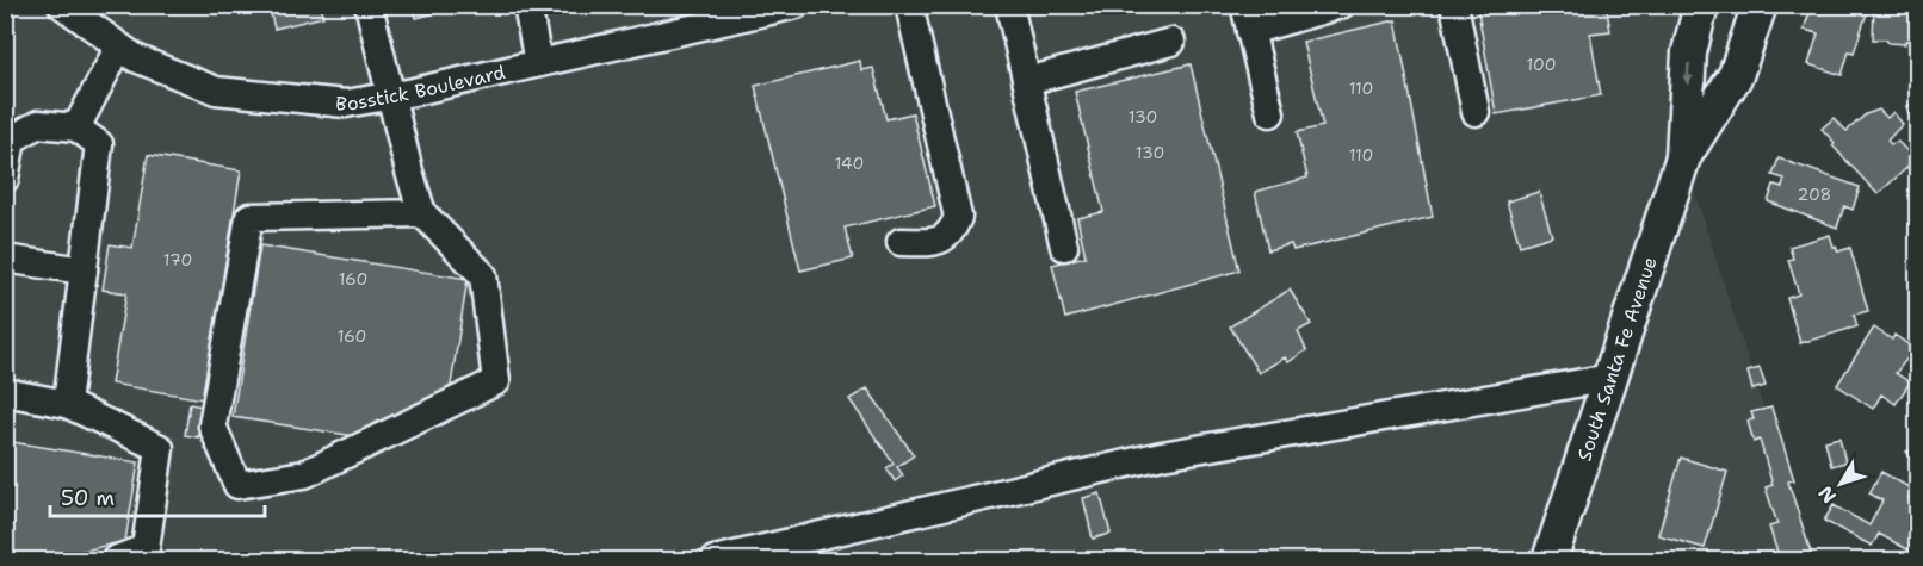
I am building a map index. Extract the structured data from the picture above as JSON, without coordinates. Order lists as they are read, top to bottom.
{
  "streets": {
    "main road": ["South Santa Fe Avenue"],
    "street": ["Bosstick Boulevard"]
  },
  "house_numbers": [
    "100",
    "110",
    "130",
    "130",
    "110",
    "140",
    "208",
    "170",
    "160",
    "160"
  ],
  "scale_bar": "50 m",
  "north": "bottom left"
}
